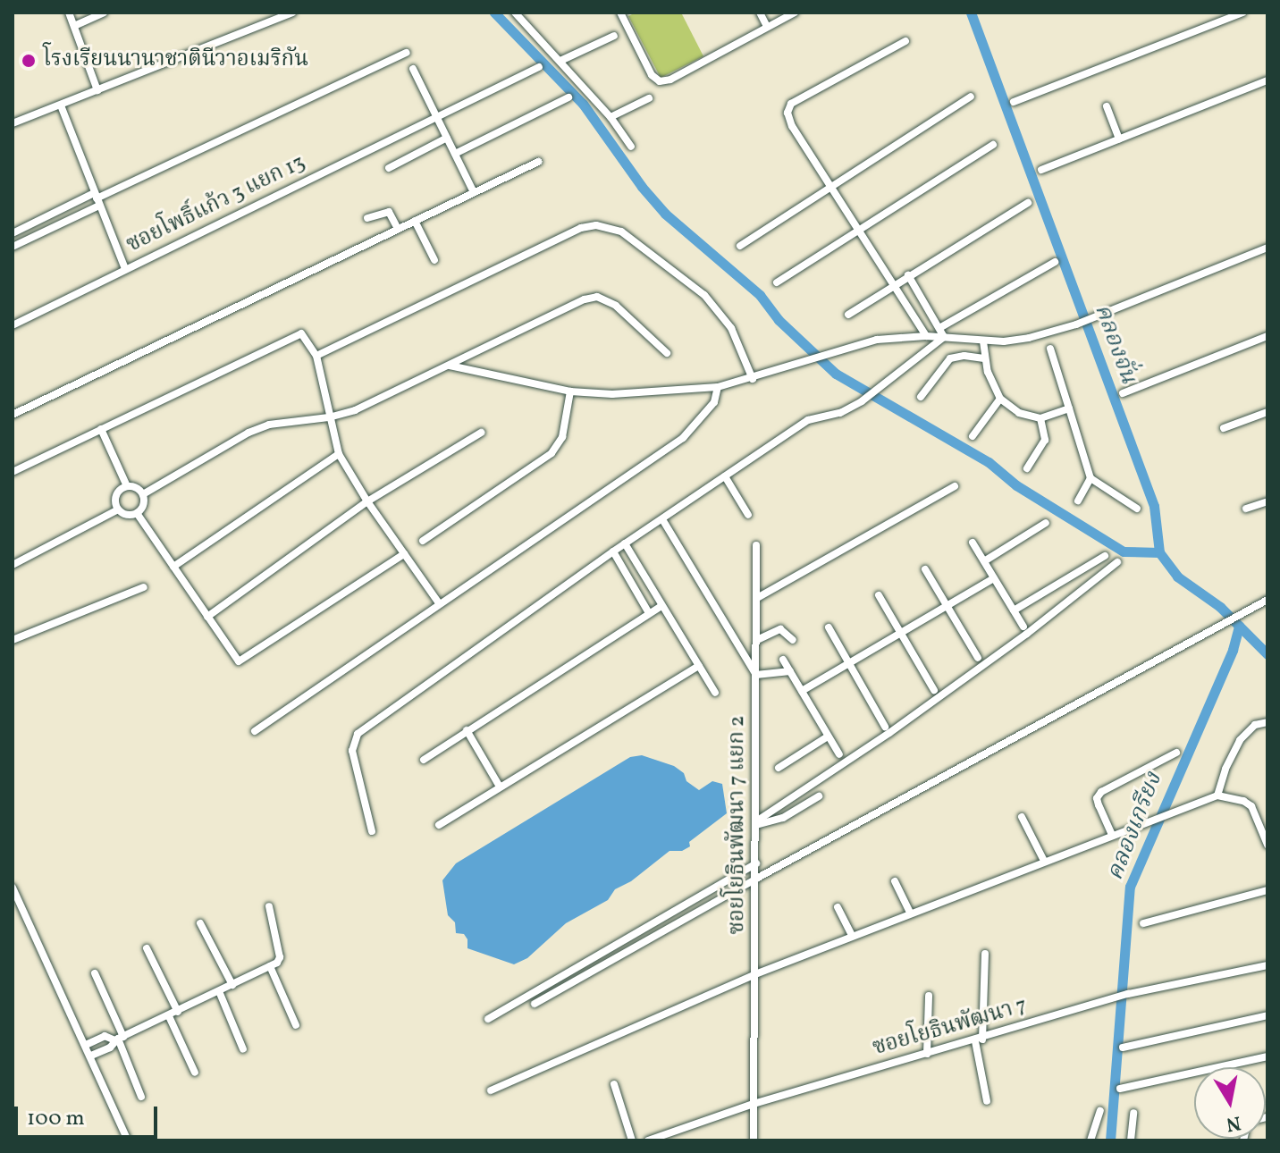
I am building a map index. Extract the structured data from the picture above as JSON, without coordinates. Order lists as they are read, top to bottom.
{
  "streets": {
    "street": ["ซอยโพธิ์แก้ว 3 แยก 13", "ซอยโยธินพัฒนา 7 แยก 2", "ซอยโยธินพัฒนา 7"]
  },
  "crossings": [
    ["ซอยโยธินพัฒนา 7 แยก 2", "ซอยโยธินพัฒนา 7"]
  ],
  "water": ["คลองจั่น", "คลองเกรียง"],
  "places": ["โรงเรียนนานาชาตินีวาอเมริกัน"],
  "scale_bar": "100 m",
  "north": "bottom"
}
